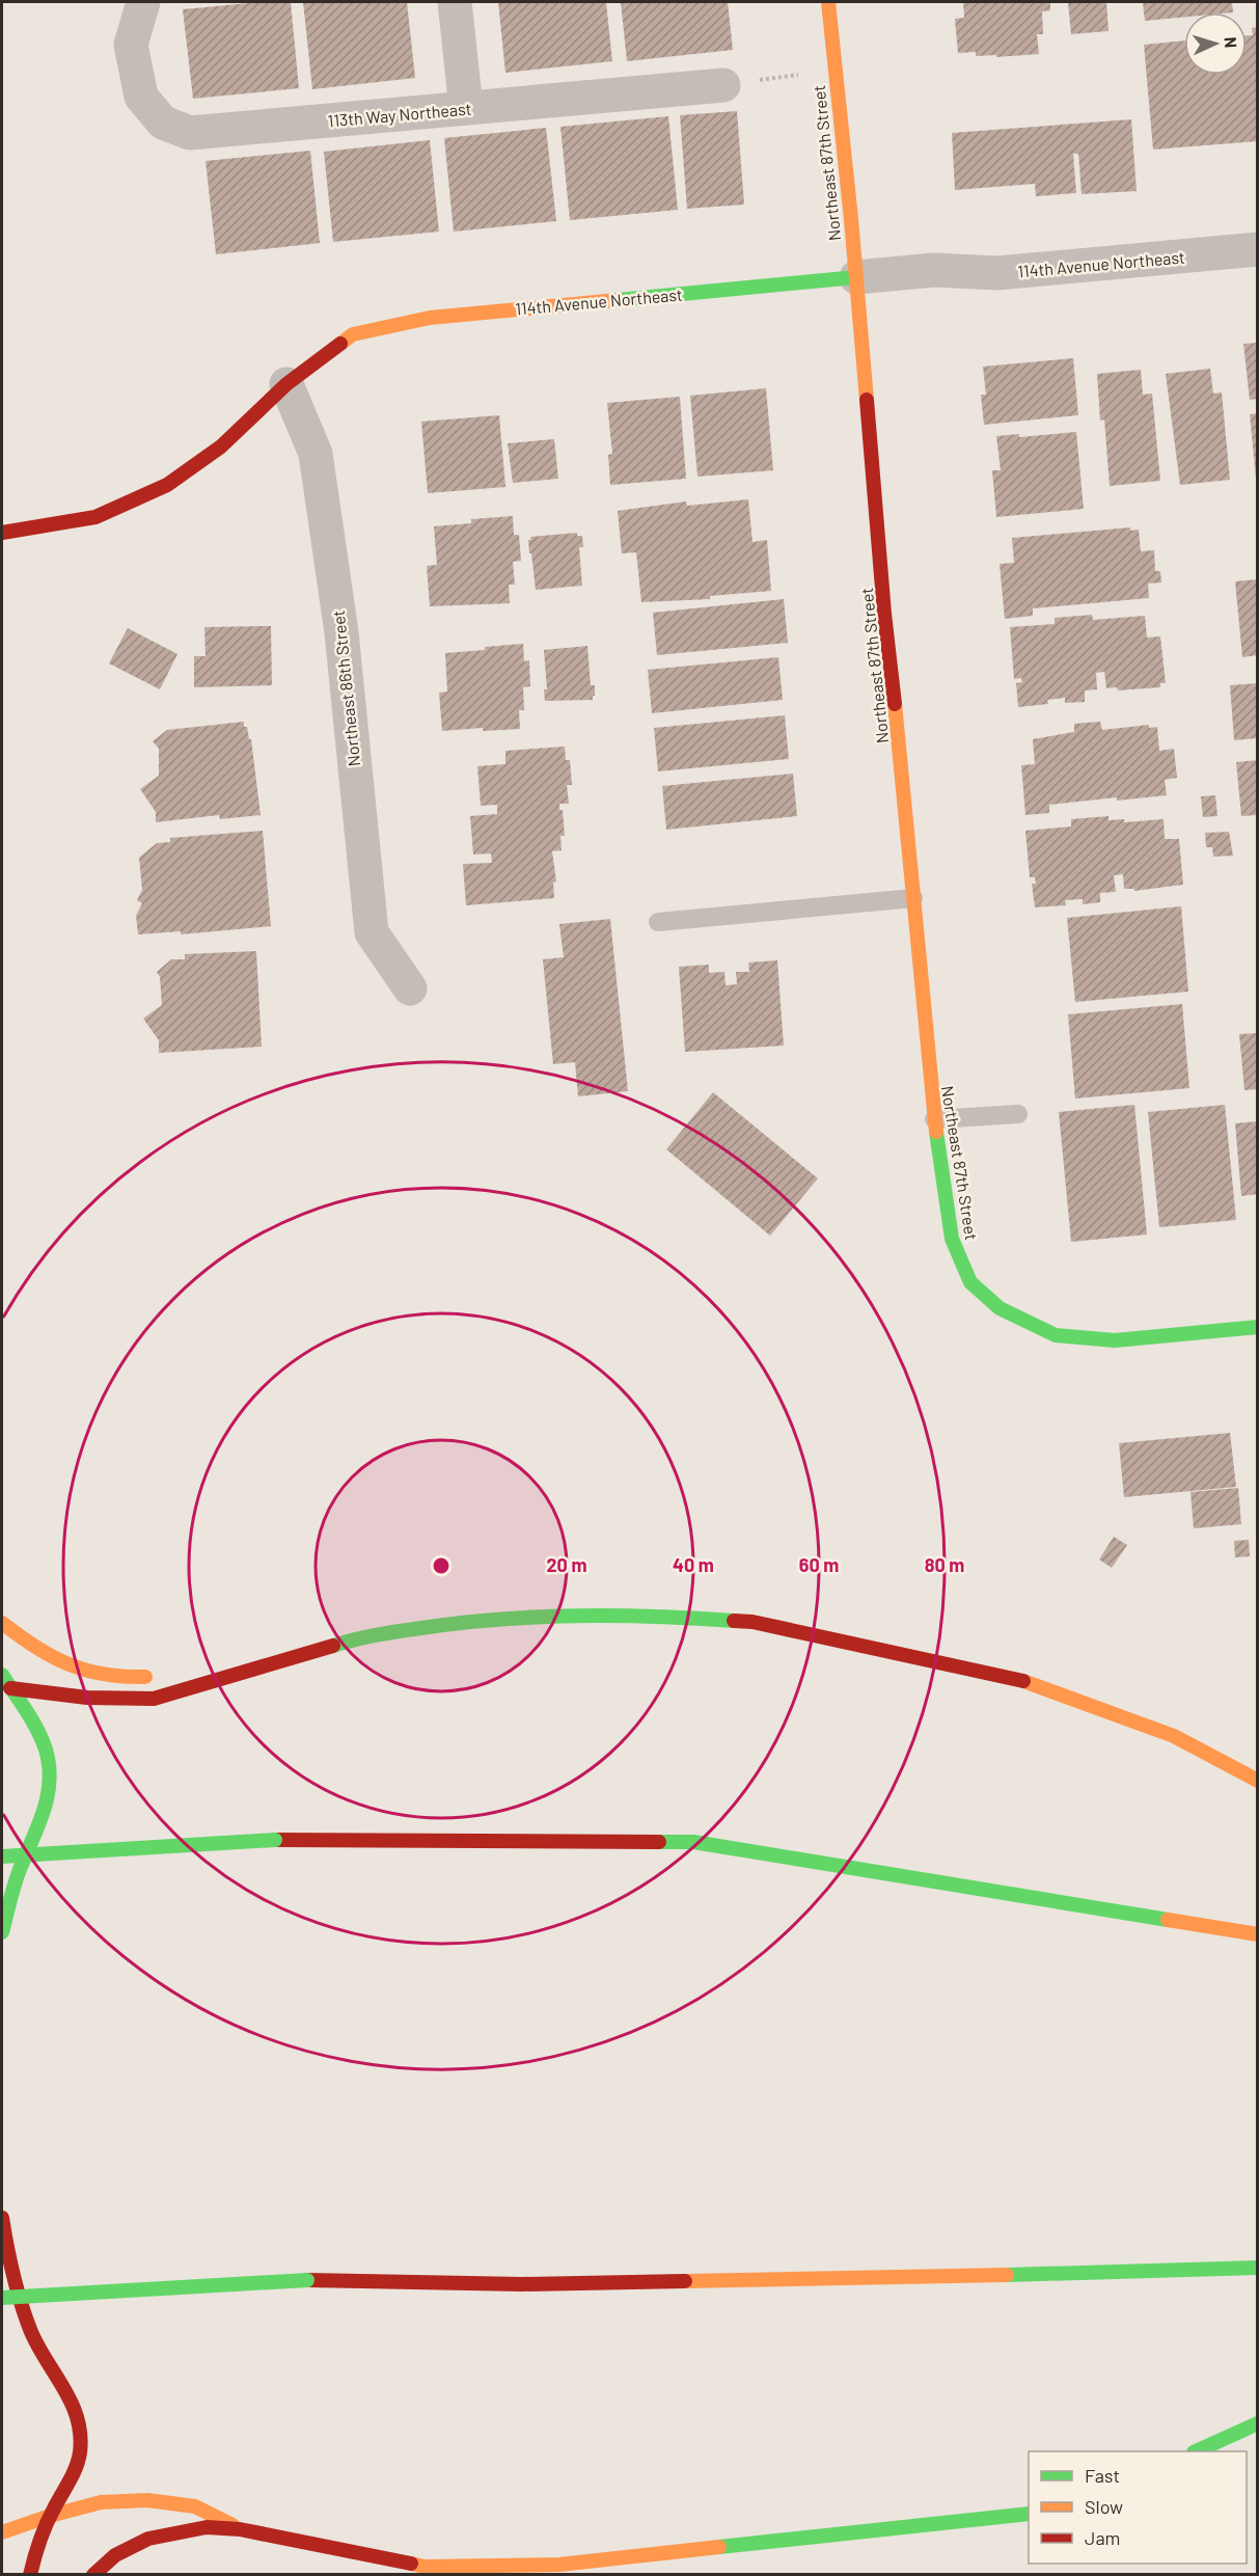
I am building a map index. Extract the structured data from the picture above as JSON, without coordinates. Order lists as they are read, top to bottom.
{
  "streets": {
    "main road": ["Northeast 87th Street", "114th Avenue Northeast"],
    "street": ["113th Way Northeast", "Northeast 86th Street"]
  },
  "crossings": [
    ["Northeast 87th Street", "114th Avenue Northeast"],
    ["114th Avenue Northeast", "Northeast 86th Street"]
  ],
  "legend": ["Fast", "Slow", "Jam"],
  "north": "right",
  "rings": [
    "20 m",
    "40 m",
    "60 m",
    "80 m"
  ]
}
